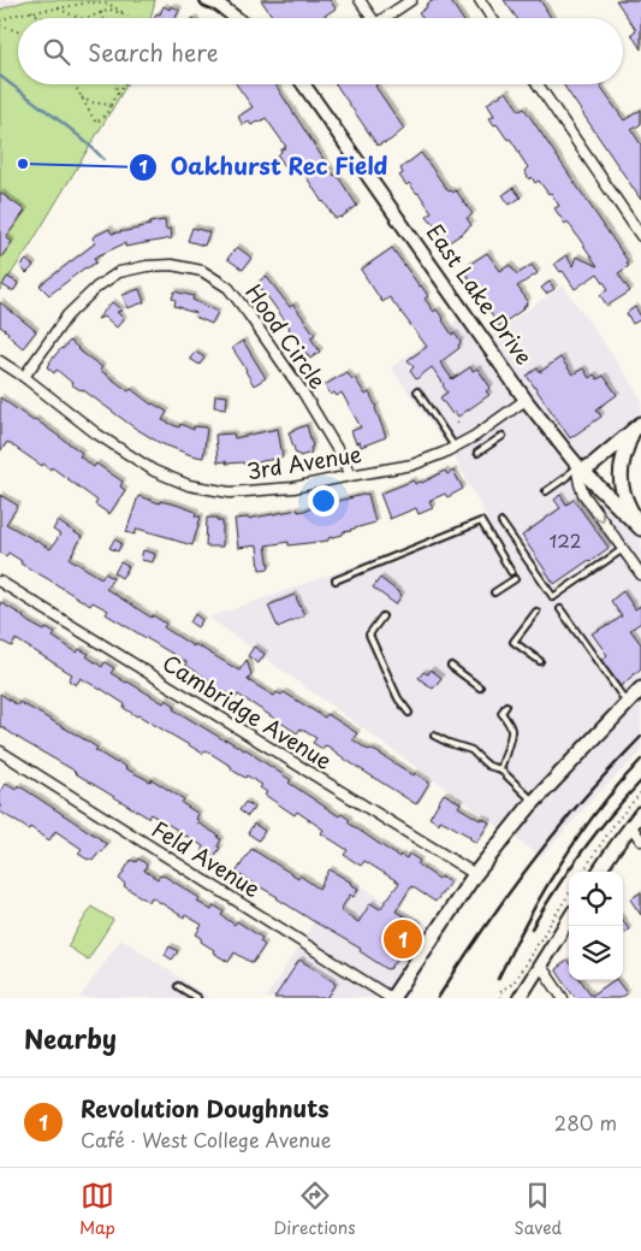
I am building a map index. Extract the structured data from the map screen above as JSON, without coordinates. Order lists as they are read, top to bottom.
{
  "streets": {
    "main road": ["East Lake Drive"],
    "street": [
      "Hood Circle",
      "3rd Avenue",
      "Cambridge Avenue",
      "Feld Avenue"
    ]
  },
  "crossings": [
    ["East Lake Drive", "3rd Avenue"],
    ["Hood Circle", "3rd Avenue"]
  ],
  "places": ["Oakhurst Rec Field"],
  "house_numbers": ["122"],
  "page": {
    "search": "Search here",
    "pins": "1",
    "heading": "Nearby",
    "list": [
      {
        "mark": "1",
        "name": "Revolution Doughnuts",
        "note": "Café · West College Avenue",
        "value": "280 m"
      }
    ],
    "nav": ["Map", "Directions", "Saved"]
  }
}
